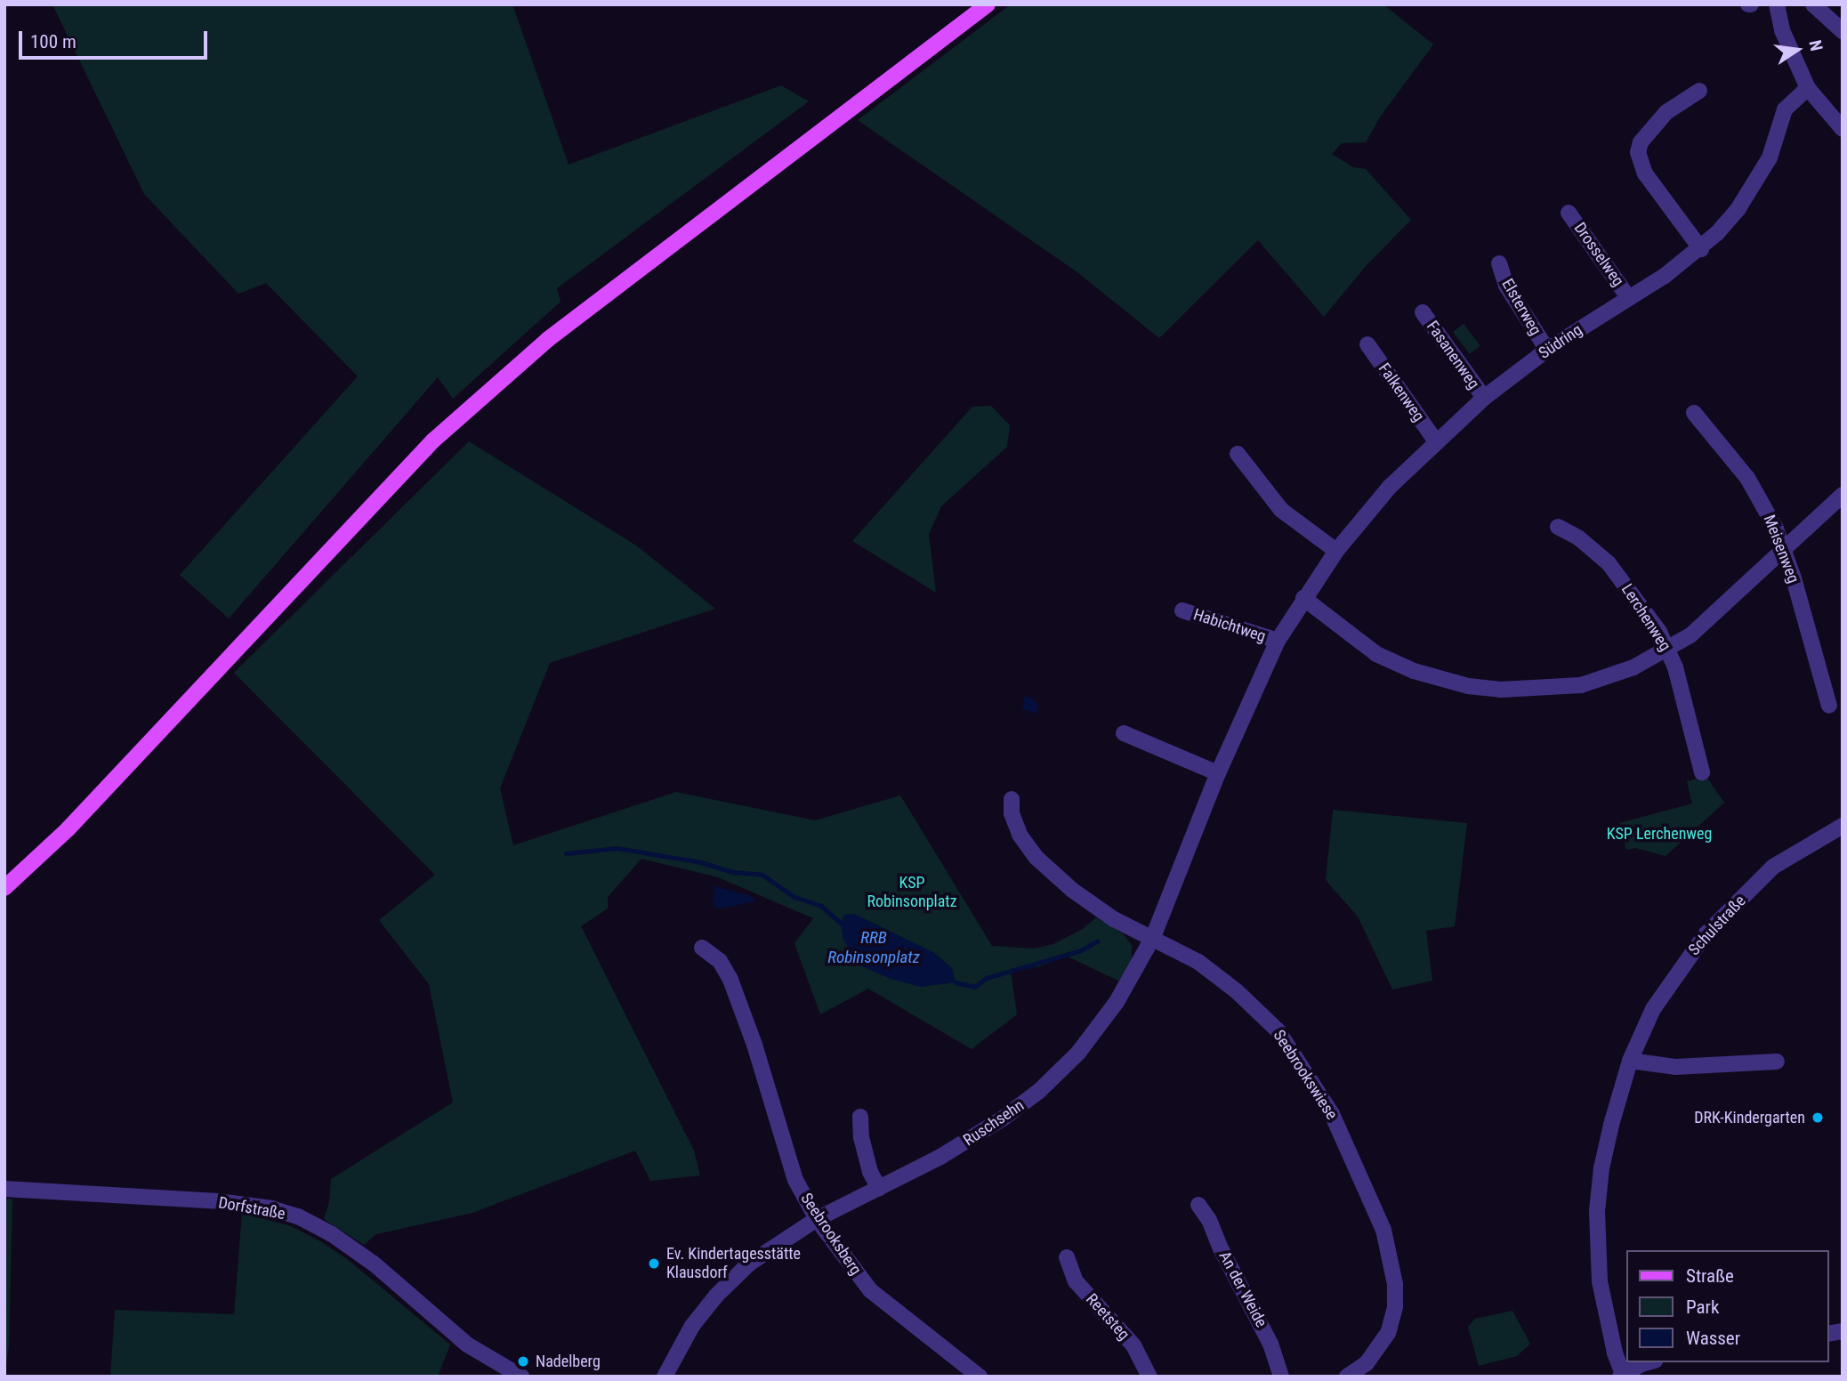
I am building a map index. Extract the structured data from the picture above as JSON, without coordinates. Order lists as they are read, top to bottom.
{
  "streets": {
    "street": [
      "Drosselweg",
      "Elsterweg",
      "Südring",
      "Fasanenweg",
      "Falkenweg",
      "Meisenweg",
      "Lerchenweg",
      "Habichtweg",
      "Schulstraße",
      "Seebrookswiese",
      "Ruschsehn",
      "Dorfstraße",
      "Seebrooksberg",
      "An der Weide",
      "Reetsteg"
    ]
  },
  "crossings": [
    ["Drosselweg", "Südring"],
    ["Elsterweg", "Südring"],
    ["Südring", "Fasanenweg"],
    ["Südring", "Falkenweg"],
    ["Südring", "Habichtweg"],
    ["Südring", "Ruschsehn"],
    ["Seebrookswiese", "Ruschsehn"],
    ["Ruschsehn", "Seebrooksberg"]
  ],
  "water": ["RRB Robinsonplatz"],
  "parks": ["KSP Lerchenweg", "KSP Robinsonplatz"],
  "places": ["DRK-Kindergarten", "Ev. Kindertagesstätte Klausdorf", "Nadelberg"],
  "legend": ["Straße", "Park", "Wasser"],
  "scale_bar": "100 m",
  "north": "right"
}
